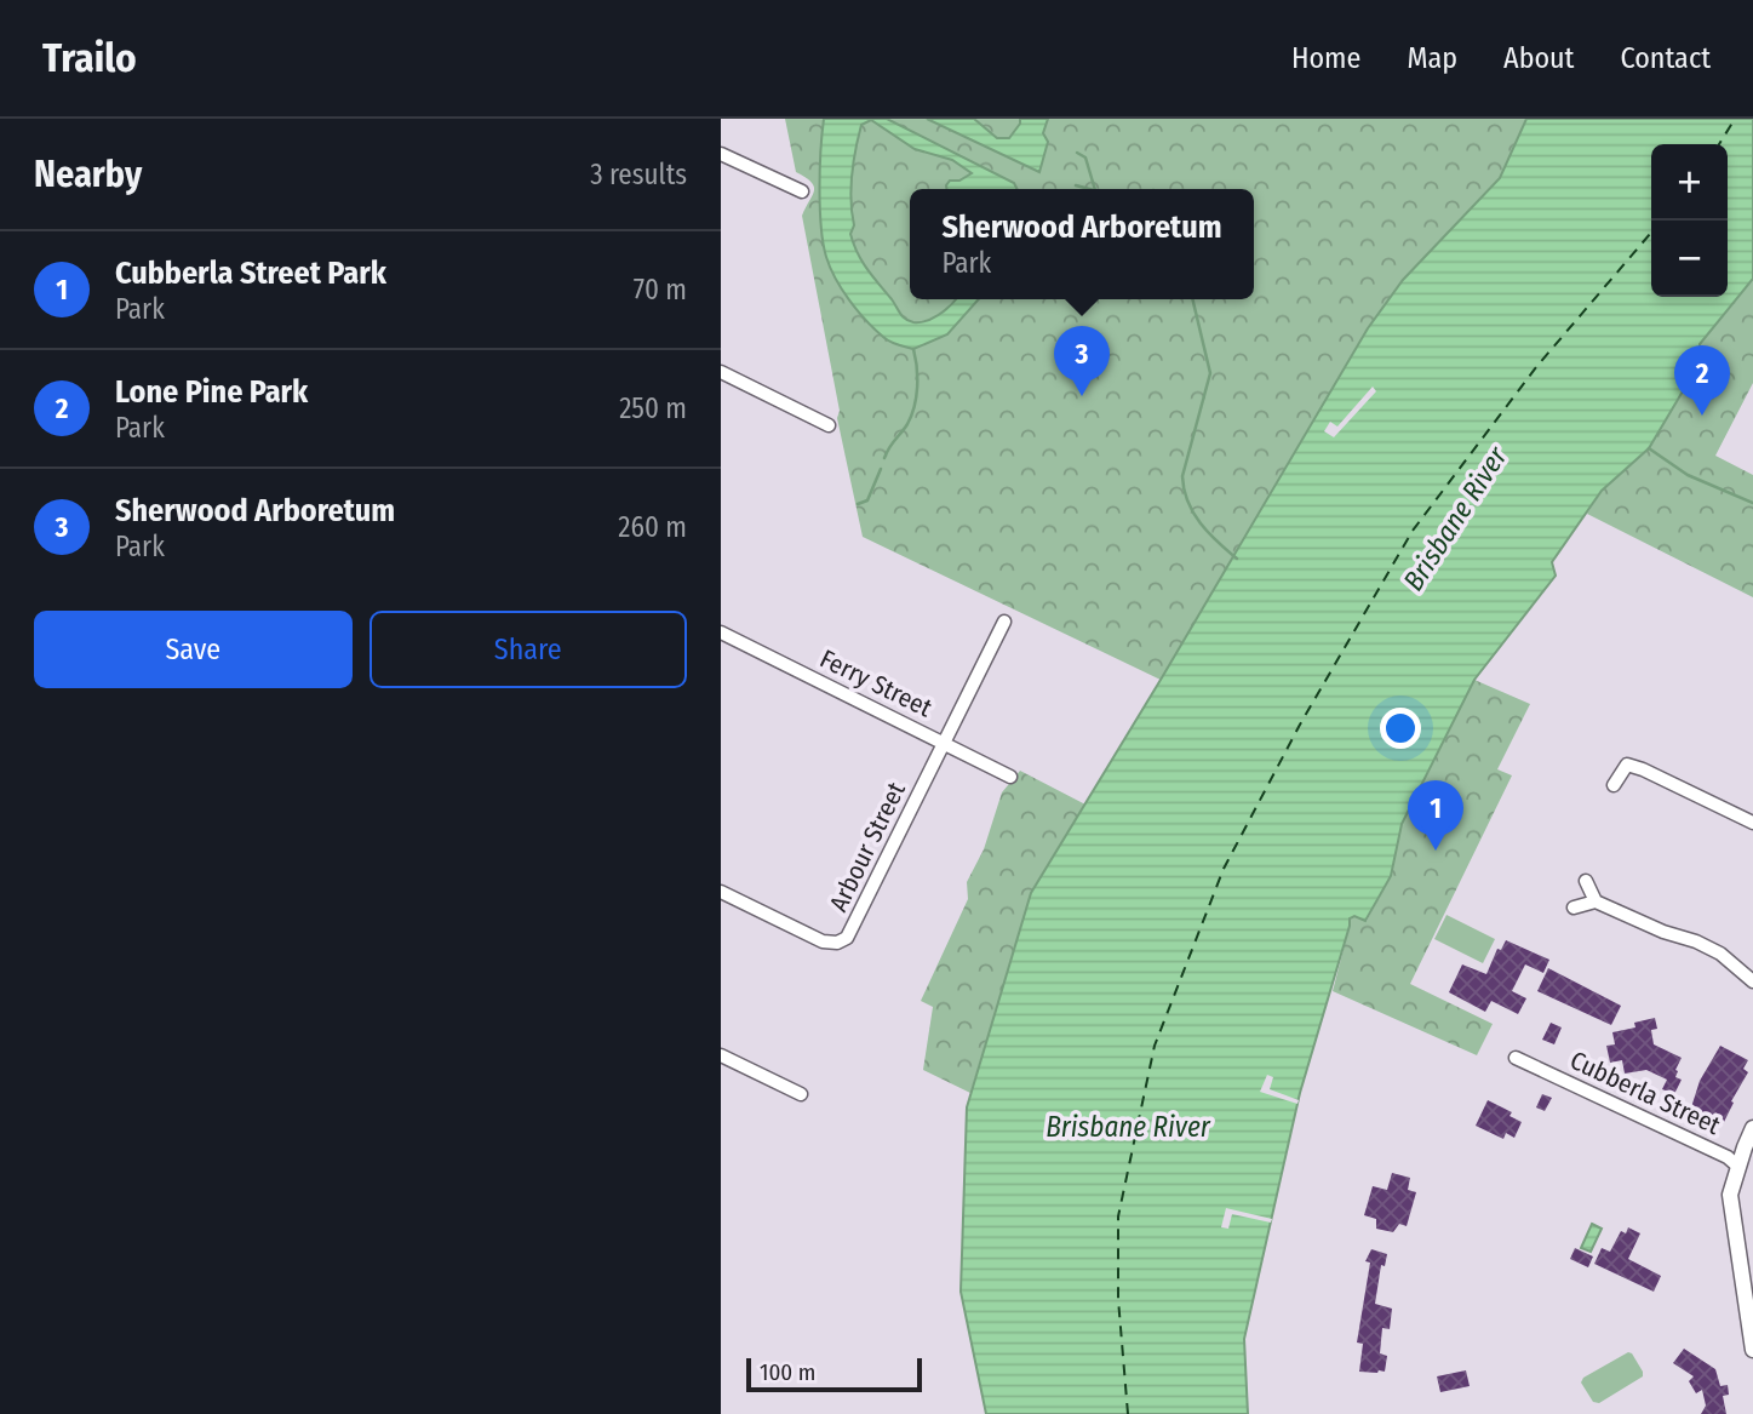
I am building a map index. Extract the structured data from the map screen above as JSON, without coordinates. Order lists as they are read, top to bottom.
{
  "streets": {
    "street": ["Ferry Street", "Arbour Street", "Cubberla Street"]
  },
  "crossings": [
    ["Ferry Street", "Arbour Street"]
  ],
  "water": ["Brisbane River"],
  "scale_bar": "100 m",
  "page": {
    "header": "Trailo",
    "nav": [
      "Home",
      "Map",
      "About",
      "Contact"
    ],
    "heading": ["Nearby", "3 results"],
    "map_buttons": ["+", "−"],
    "popup": ["Sherwood Arboretum", "Park"],
    "list": [
      {
        "mark": "1",
        "name": "Cubberla Street Park",
        "note": "Park",
        "value": "70 m"
      },
      {
        "mark": "2",
        "name": "Lone Pine Park",
        "note": "Park",
        "value": "250 m"
      },
      {
        "mark": "3",
        "name": "Sherwood Arboretum",
        "note": "Park",
        "value": "260 m"
      }
    ],
    "pins": ["3", "2", "1"],
    "buttons": ["Save", "Share"],
    "scale": "100 m"
  }
}
